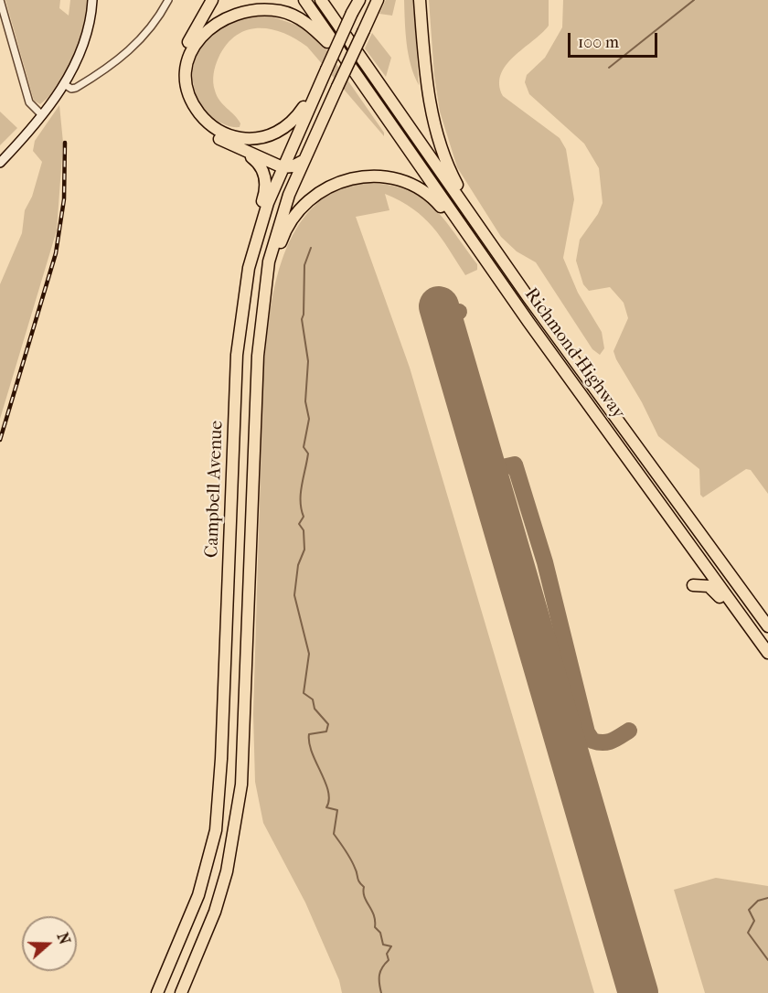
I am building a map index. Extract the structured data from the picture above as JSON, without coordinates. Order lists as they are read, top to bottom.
{
  "streets": {
    "highway": ["Richmond Highway", "Campbell Avenue"]
  },
  "scale_bar": "100 m",
  "north": "right"
}
